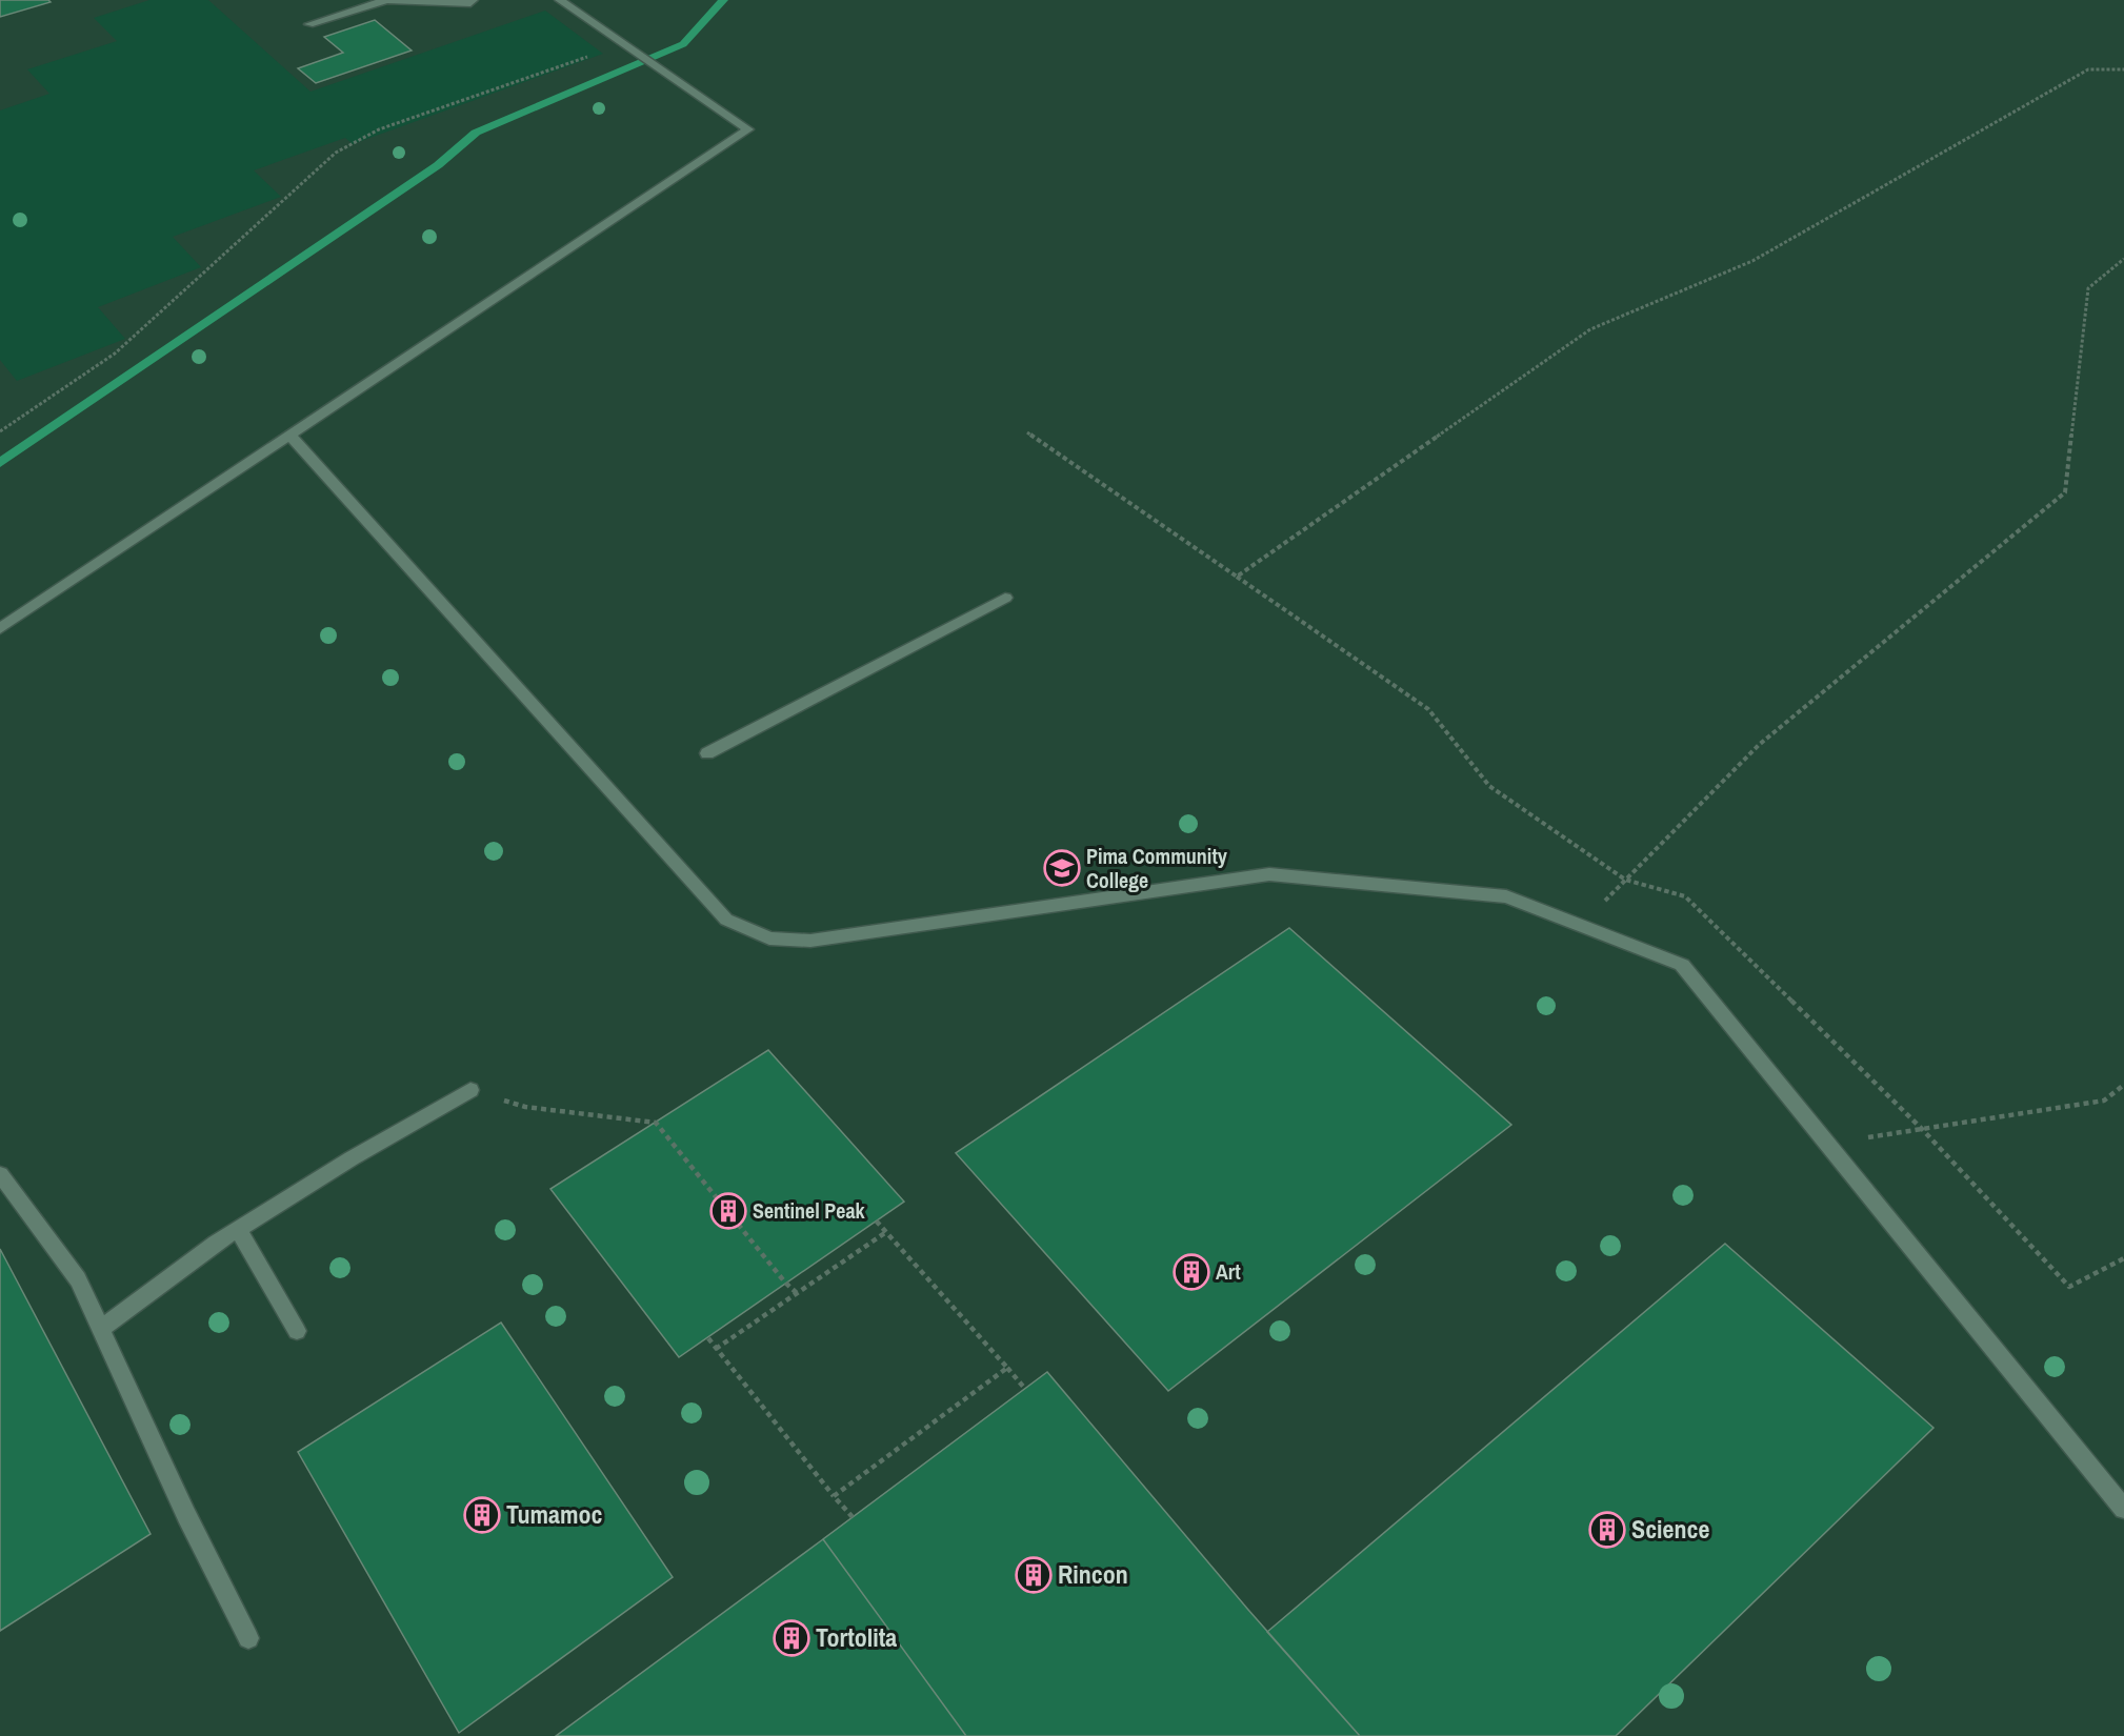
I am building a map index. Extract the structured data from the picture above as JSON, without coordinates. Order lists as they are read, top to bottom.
{
  "places": {
    "school or university": ["Pima Community College"],
    "building": [
      "Sentinel Peak",
      "Art",
      "Tumamoc",
      "Science",
      "Rincon",
      "Tortolita"
    ]
  }
}
